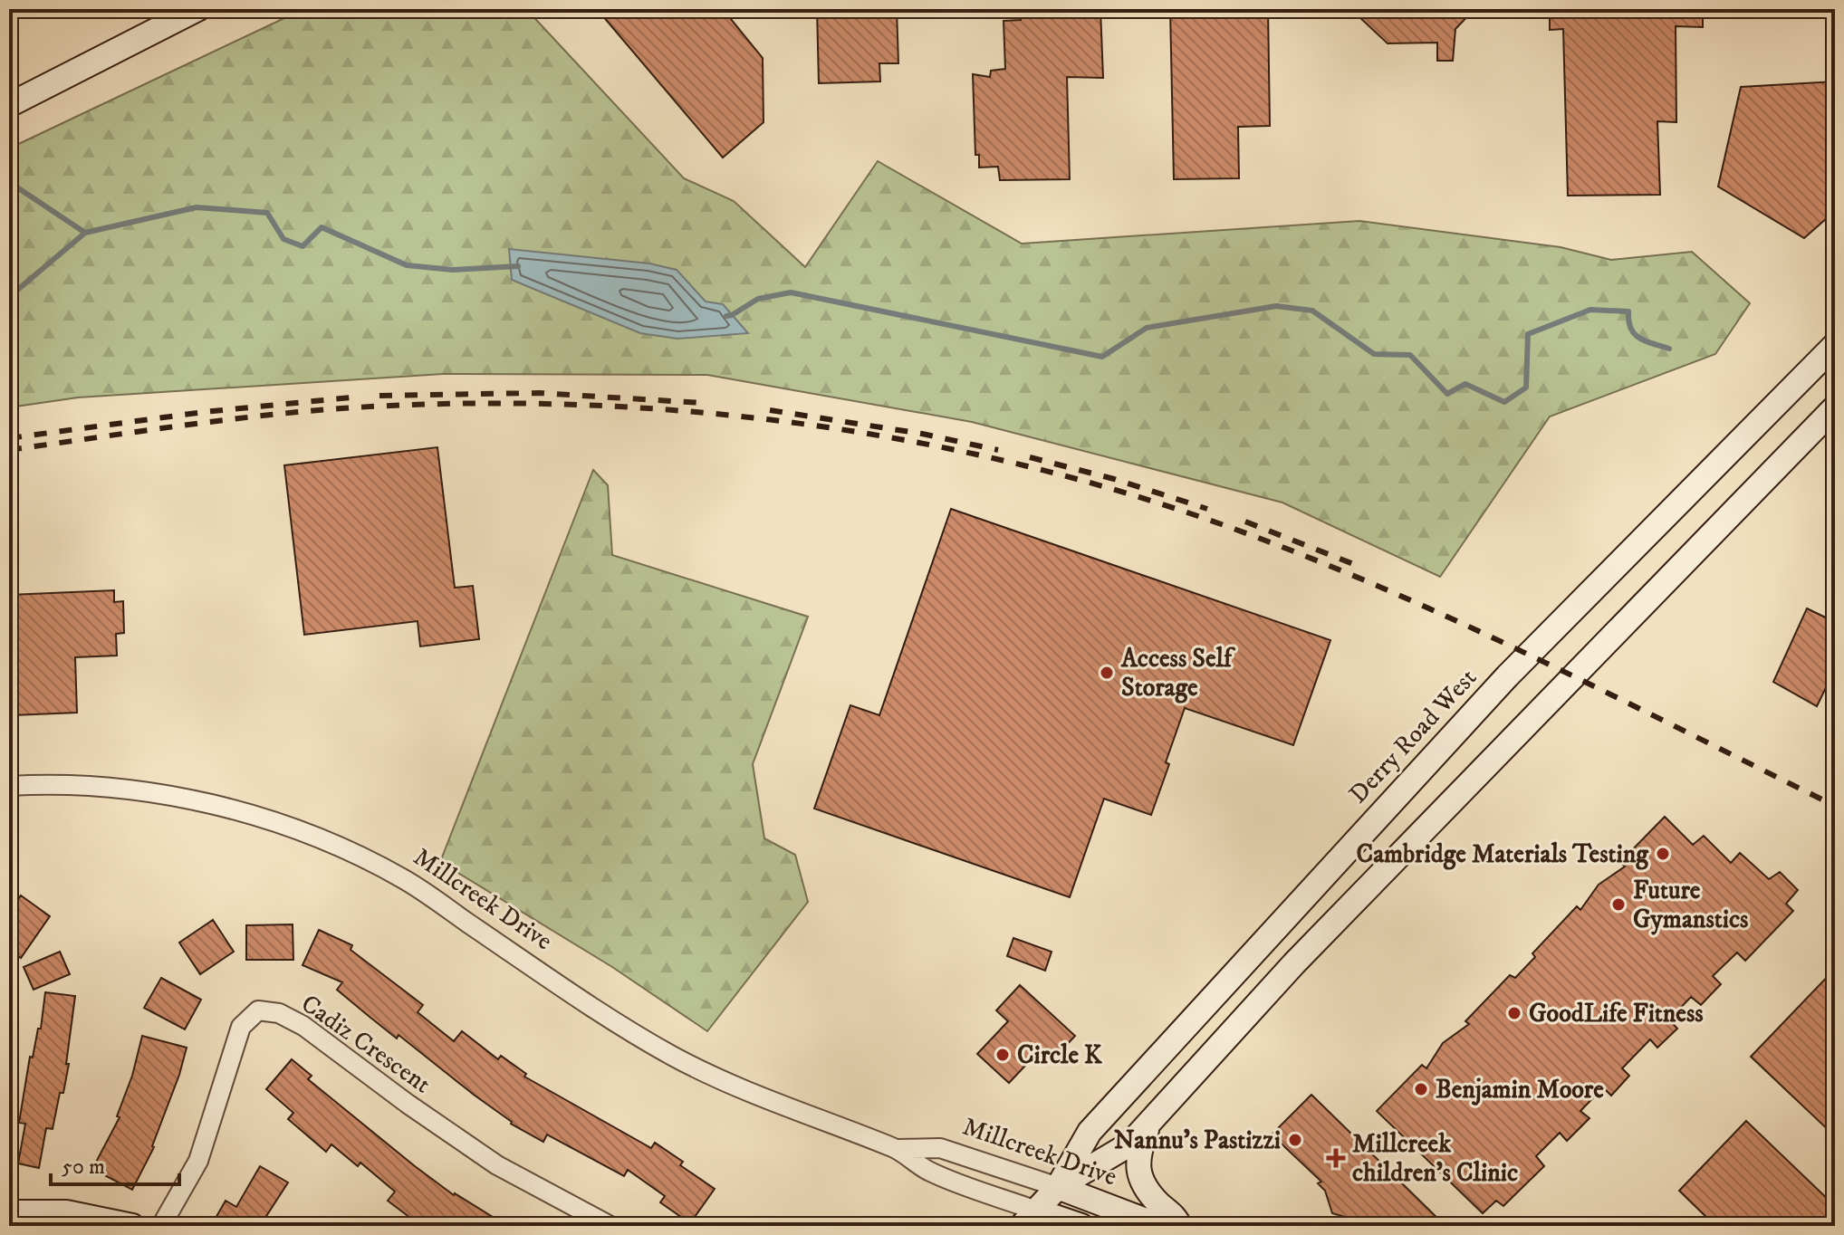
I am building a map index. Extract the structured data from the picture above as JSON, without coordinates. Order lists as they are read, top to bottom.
{
  "streets": {
    "main road": ["Derry Road West", "Millcreek Drive"],
    "street": ["Cadiz Crescent"]
  },
  "crossings": [
    ["Derry Road West", "Millcreek Drive"]
  ],
  "places": {
    "other": [
      "Access Self Storage",
      "Cambridge Materials Testing",
      "Future Gymanstics",
      "GoodLife Fitness",
      "Circle K",
      "Benjamin Moore",
      "Nannu's Pastizzi"
    ],
    "health": ["Millcreek children's Clinic"]
  },
  "scale_bar": "50 m"
}
